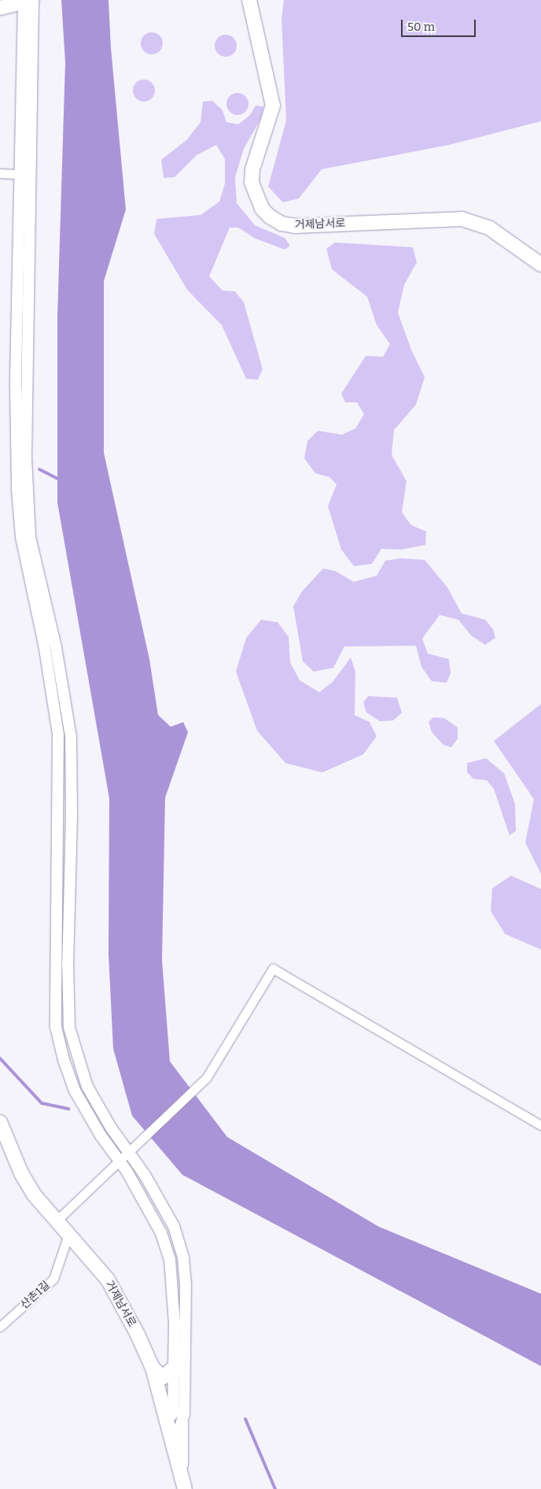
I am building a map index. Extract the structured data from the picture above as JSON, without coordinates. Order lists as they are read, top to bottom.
{
  "streets": {
    "main road": ["거제남서로"],
    "street": ["산촌1길"]
  },
  "crossings": [
    ["거제남서로", "산촌1길"]
  ],
  "scale_bar": "50 m"
}
